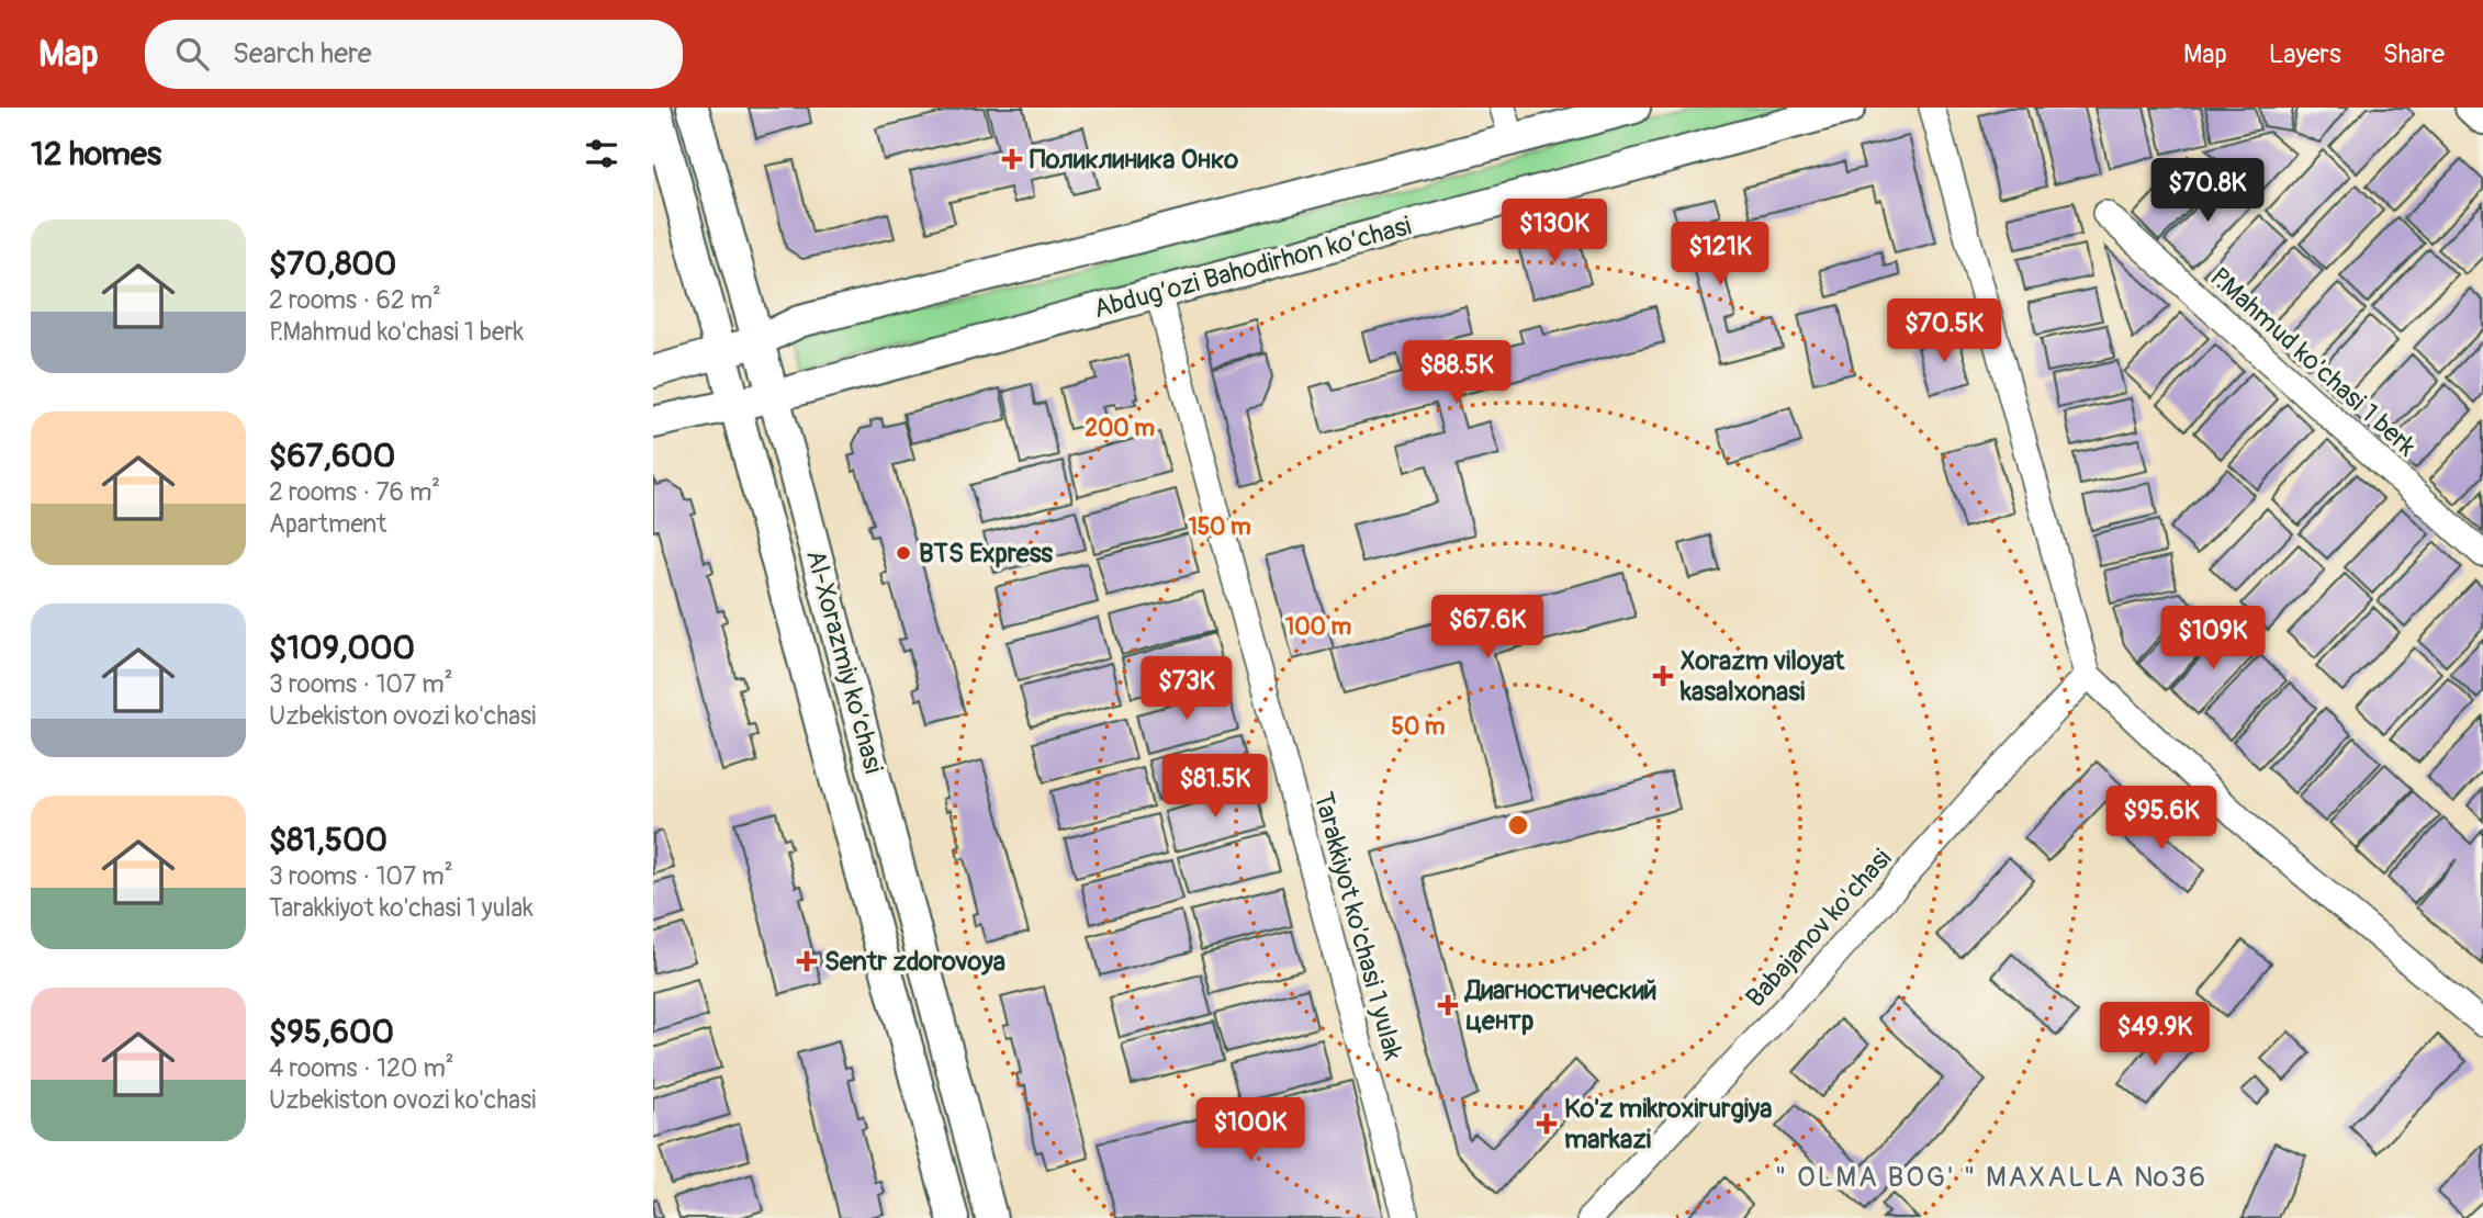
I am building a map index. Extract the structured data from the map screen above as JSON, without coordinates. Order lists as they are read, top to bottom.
{
  "streets": {
    "main road": ["Abdug’ozi Bahodirhon ko’chasi", "Al-Xorazmiy ko’chasi"],
    "street": ["P.Mahmud ko'chasi 1 berk", "Tarakkiyot ko'chasi 1 yulak", "Babajanov ko'chasi"]
  },
  "crossings": [
    ["Abdug’ozi Bahodirhon ko’chasi", "Al-Xorazmiy ko’chasi"],
    ["Abdug’ozi Bahodirhon ko’chasi", "Tarakkiyot ko'chasi 1 yulak"]
  ],
  "districts": ["\" OLMA BOG' \" MAXALLA №36"],
  "places": {
    "health": [
      "Поликлиника Онко",
      "Xorazm viloyat kasalxonasi",
      "Sentr zdorovoya",
      "Диагностический центр",
      "Ko'z mikroxirurgiya markazi"
    ],
    "other": ["BTS Express"]
  },
  "page": {
    "header": "Map",
    "search": "Search here",
    "nav": ["Map", "Layers", "Share"],
    "heading": "12 homes",
    "price": [
      "$70.8K",
      "$130K",
      "$121K",
      "$70.5K",
      "$88.5K",
      "$67.6K",
      "$109K",
      "$73K",
      "$81.5K",
      "$95.6K",
      "$49.9K",
      "$100K"
    ],
    "list": [
      {
        "name": "$70,800",
        "note": "2 rooms · 62 m² · P.Mahmud ko'chasi 1 berk"
      },
      {
        "name": "$67,600",
        "note": "2 rooms · 76 m² · Apartment"
      },
      {
        "name": "$109,000",
        "note": "3 rooms · 107 m² · Uzbekiston ovozi ko'chasi"
      },
      {
        "name": "$81,500",
        "note": "3 rooms · 107 m² · Tarakkiyot ko'chasi 1 yulak"
      },
      {
        "name": "$95,600",
        "note": "4 rooms · 120 m² · Uzbekiston ovozi ko'chasi"
      }
    ]
  },
  "rings": [
    "200 m",
    "150 m",
    "100 m",
    "50 m"
  ]
}
